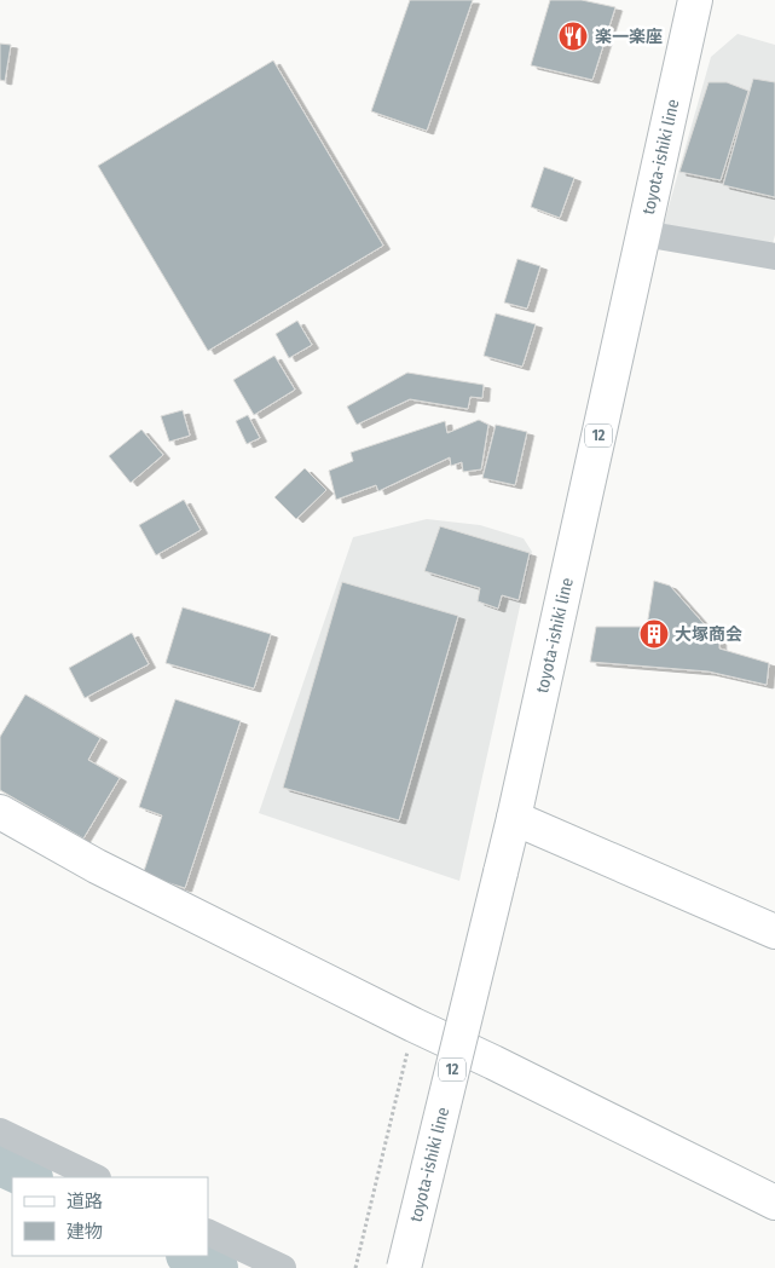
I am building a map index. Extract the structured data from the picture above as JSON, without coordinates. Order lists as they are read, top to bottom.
{
  "streets": {
    "main road": ["toyota-ishiki line", "12"]
  },
  "places": {
    "restaurant": ["楽一楽座"],
    "building": ["大塚商会"]
  },
  "legend": ["道路", "建物"]
}
